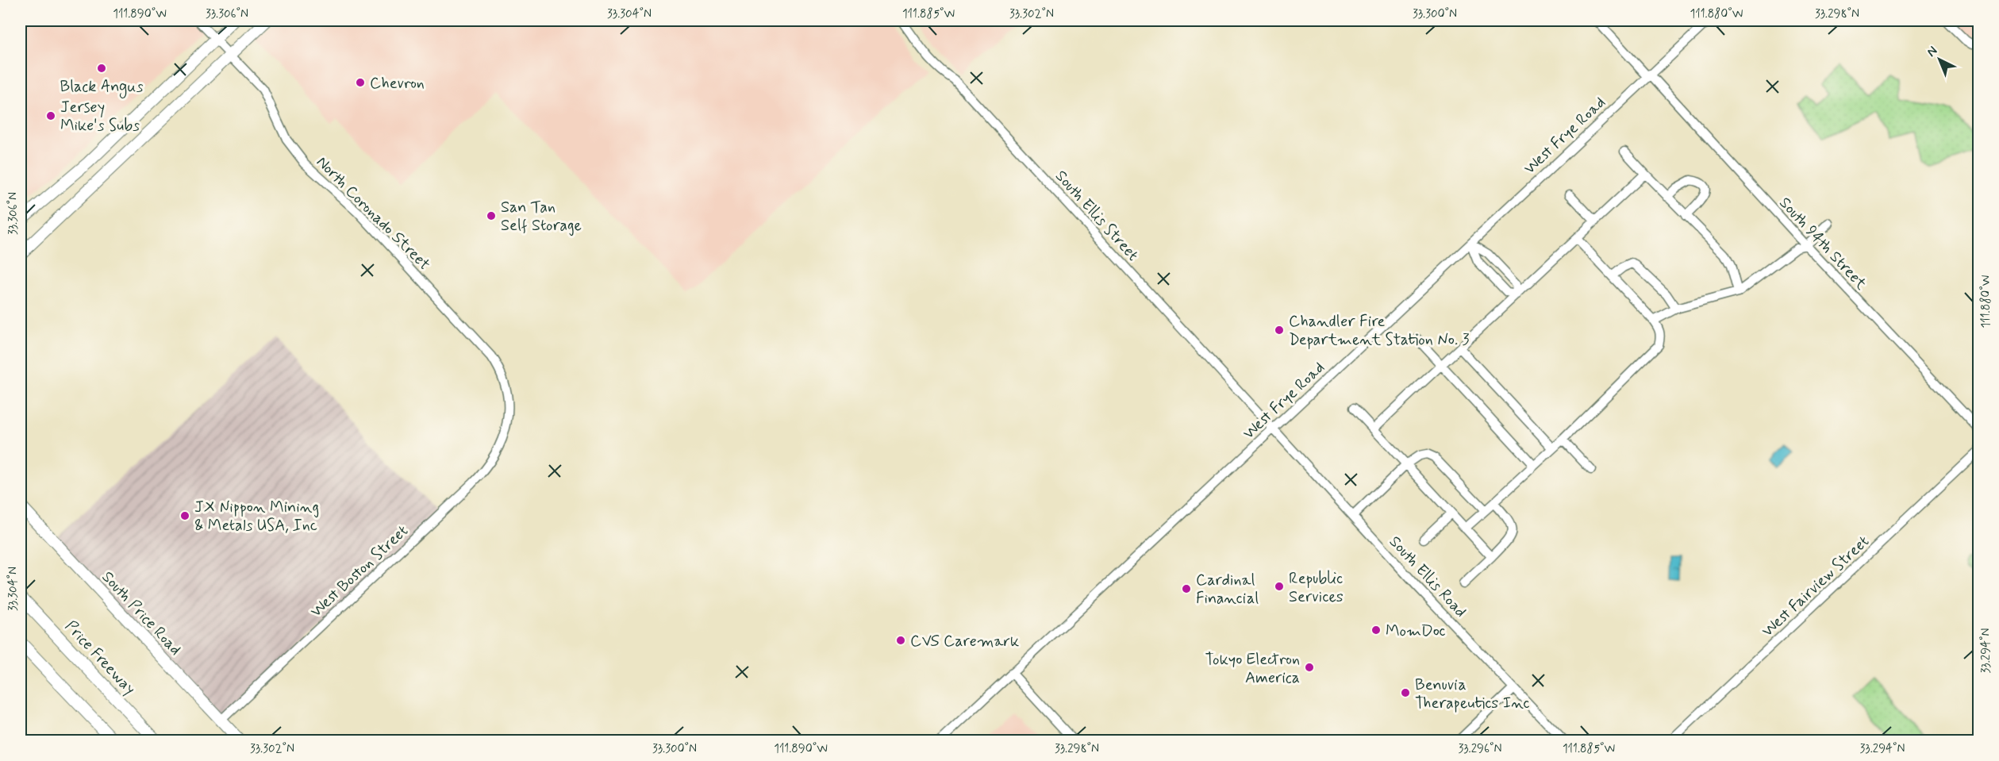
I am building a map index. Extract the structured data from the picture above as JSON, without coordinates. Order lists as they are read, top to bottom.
{
  "streets": {
    "highway": ["Price Freeway"],
    "main road": ["South Price Road"],
    "street": [
      "West Frye Road",
      "North Coronado Street",
      "South Ellis Street",
      "South 94th Street",
      "West Boston Street",
      "South Ellis Road",
      "West Fairview Street"
    ]
  },
  "crossings": [
    ["West Frye Road", "South Ellis Street"],
    ["West Frye Road", "South 94th Street"],
    ["West Frye Road", "South Ellis Road"],
    ["North Coronado Street", "West Boston Street"],
    ["South Ellis Street", "South Ellis Road"],
    ["West Boston Street", "South Price Road"]
  ],
  "places": [
    "Black Angus",
    "Chevron",
    "Jersey Mike's Subs",
    "San Tan Self Storage",
    "Chandler Fire Department Station No. 3",
    "JX Nippon Mining & Metals USA, Inc",
    "Republic Services",
    "Cardinal Financial",
    "MomDoc",
    "CVS Caremark",
    "Tokyo Electron America",
    "Benuvia Therapeutics Inc"
  ],
  "north": "top left",
  "coordinates": [
    "111.890°W",
    "33.306°N",
    "33.304°N",
    "111.885°W",
    "33.302°N",
    "33.300°N",
    "111.880°W",
    "33.298°N",
    "33.294°N",
    "33.296°N"
  ]
}
